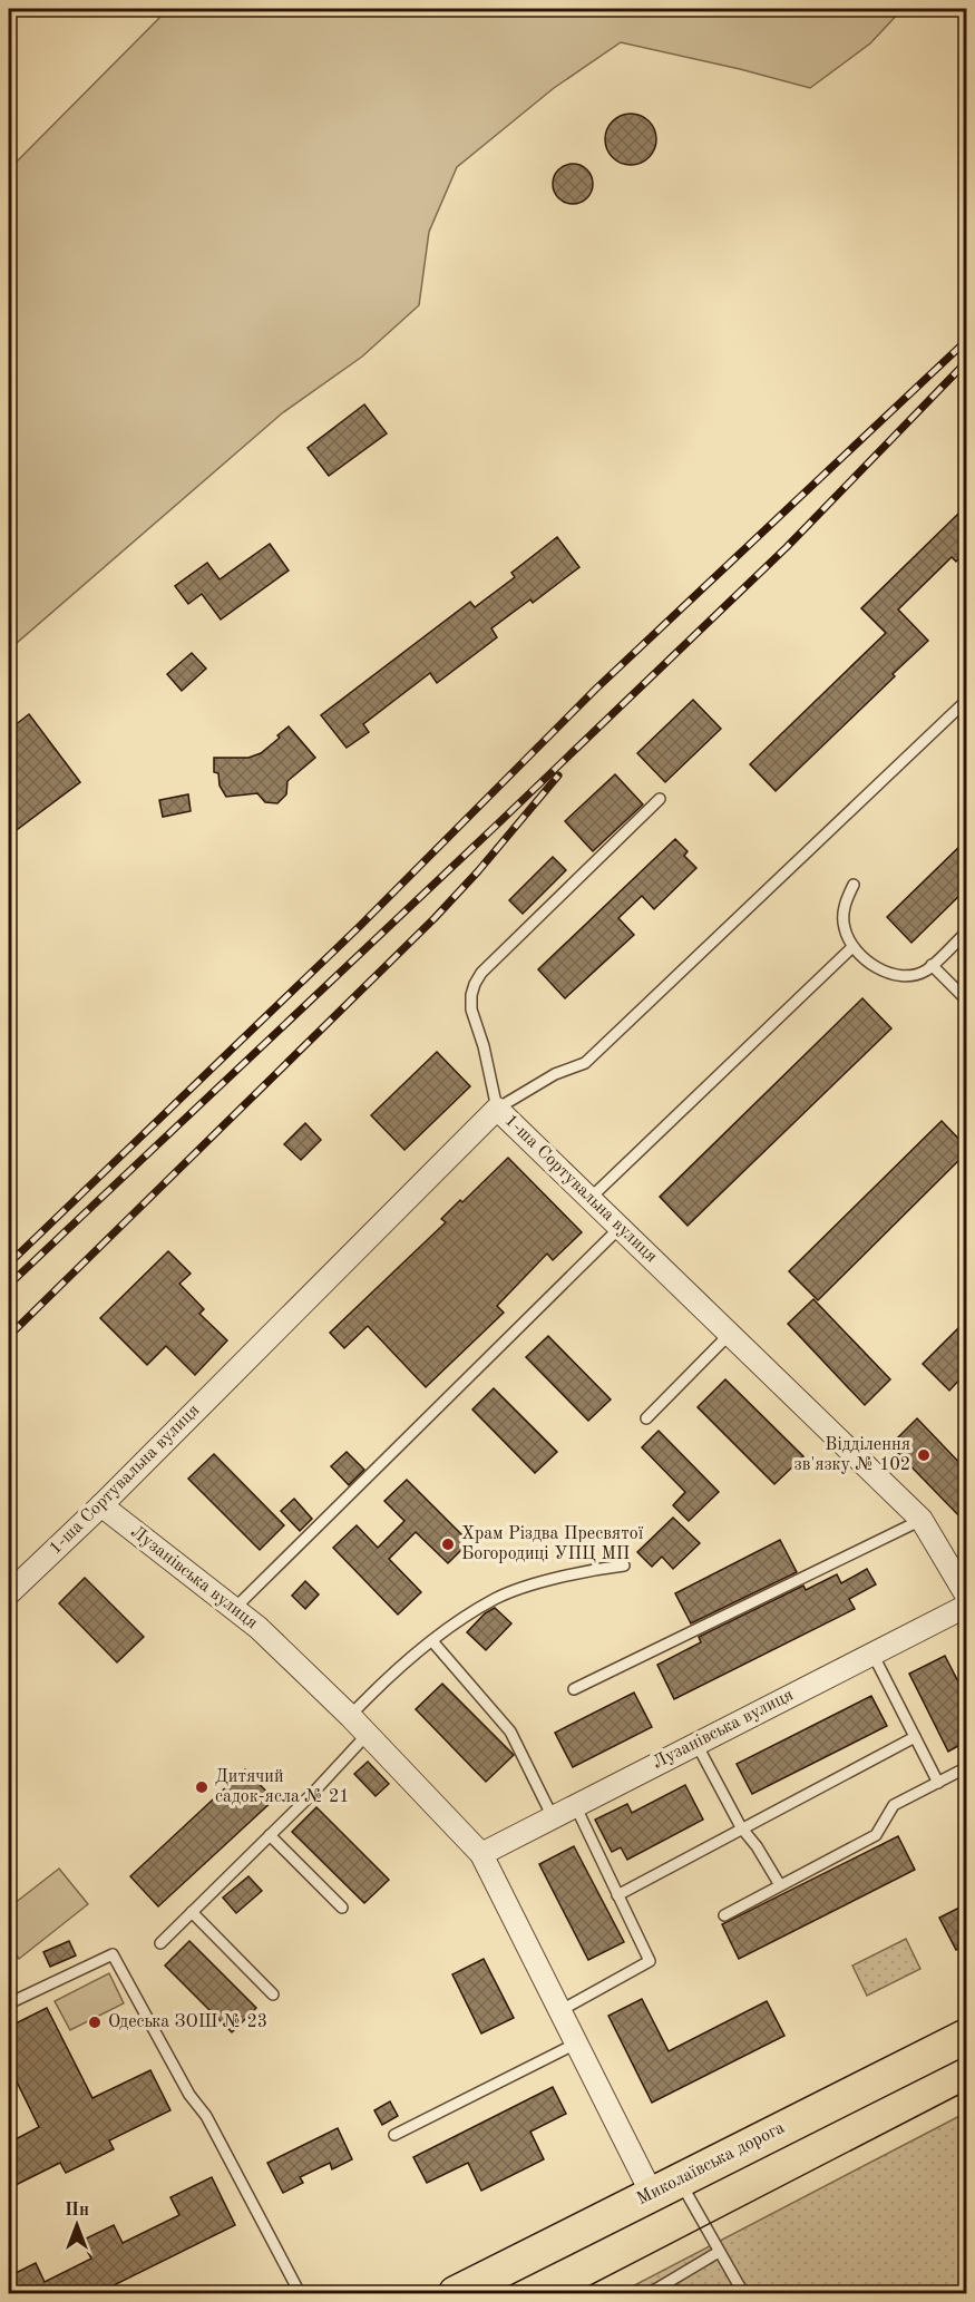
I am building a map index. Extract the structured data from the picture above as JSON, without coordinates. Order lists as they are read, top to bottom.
{
  "streets": {
    "main road": ["Миколаївська дорога"],
    "street": ["1-ша Сортувальна вулиця", "Лузанівська вулиця"]
  },
  "crossings": [
    ["1-ша Сортувальна вулиця", "Лузанівська вулиця"],
    ["Лузанівська вулиця", "Миколаївська дорога"]
  ],
  "places": [
    "Відділення зв'язку № 102",
    "Храм Різдва Пресвятої Богородиці УПЦ МП",
    "Дитячий садок-ясла № 21",
    "Одеська ЗОШ № 23"
  ],
  "north": "top"
}
